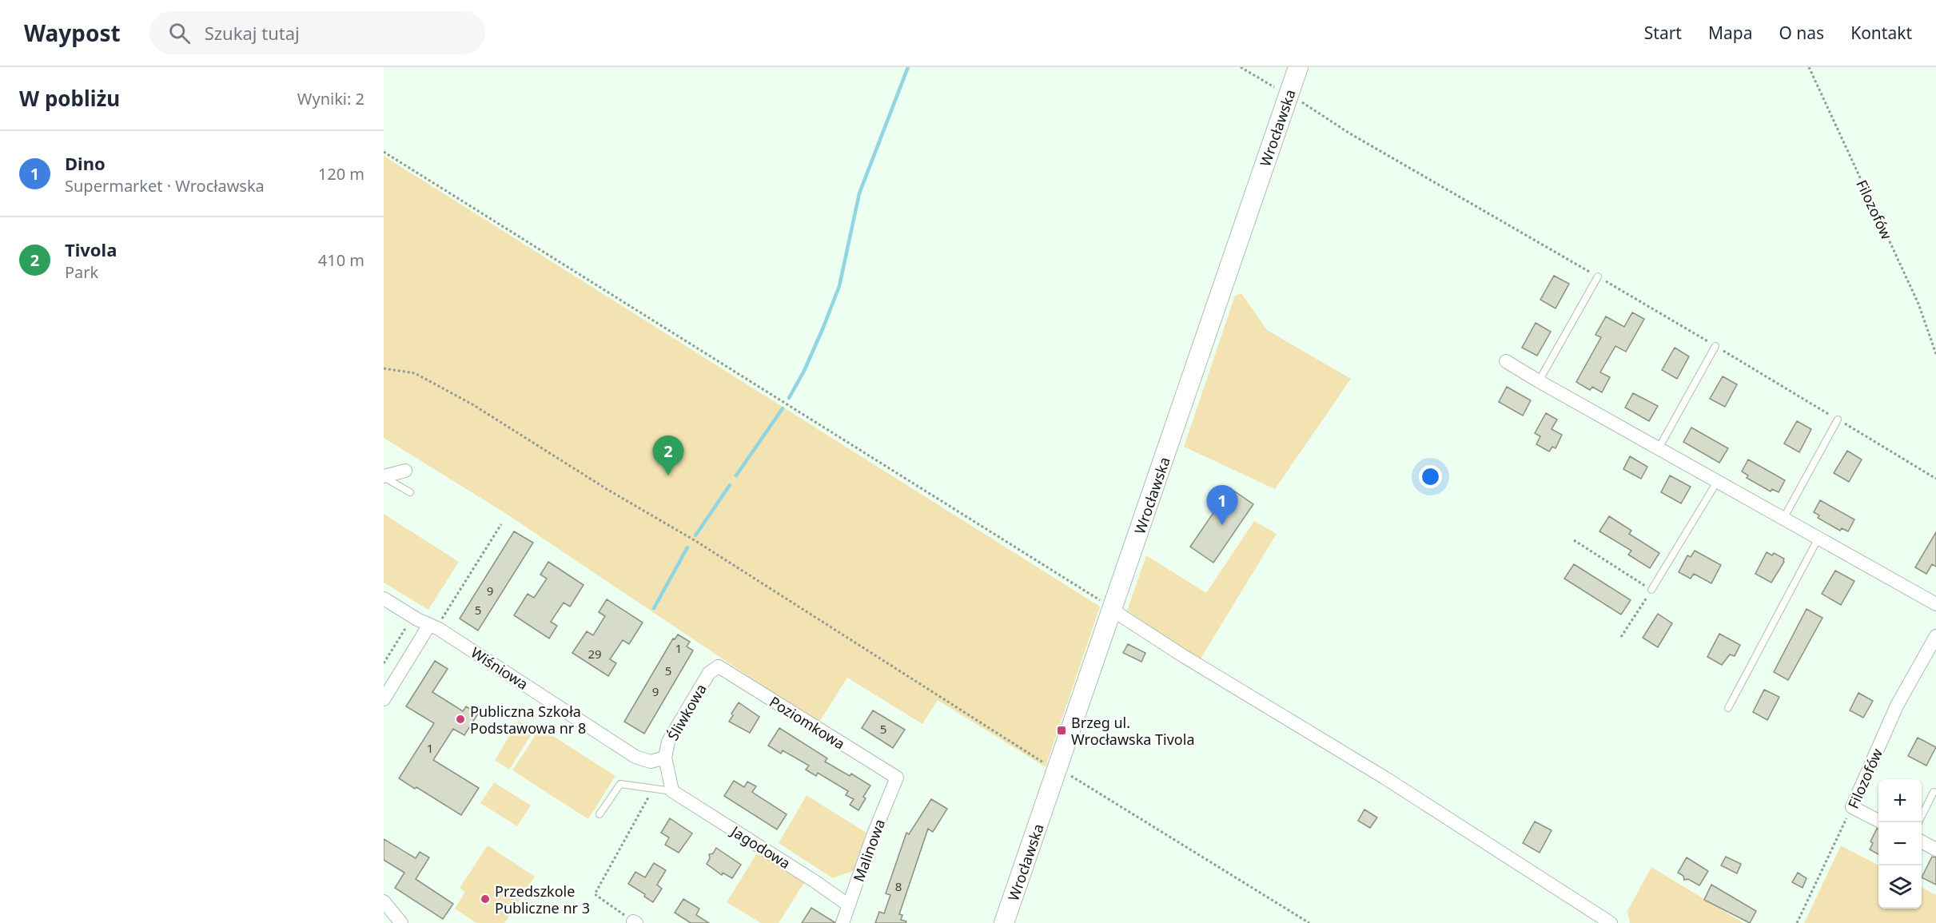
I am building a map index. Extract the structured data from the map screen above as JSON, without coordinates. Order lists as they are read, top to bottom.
{
  "streets": {
    "street": [
      "Wrocławska",
      "Filozofów",
      "Wiśniowa",
      "Śliwkowa",
      "Poziomkowa",
      "Jagodowa",
      "Malinowa"
    ]
  },
  "crossings": [
    ["Wiśniowa", "Śliwkowa"],
    ["Śliwkowa", "Poziomkowa"],
    ["Śliwkowa", "Jagodowa"],
    ["Poziomkowa", "Malinowa"],
    ["Jagodowa", "Malinowa"]
  ],
  "places": {
    "other": ["Publiczna Szkoła Podstawowa nr 8", "Przedszkole Publiczne nr 3"],
    "transit": ["Brzeg ul. Wrocławska Tivola"]
  },
  "house_numbers": [
    "9",
    "5",
    "1",
    "29",
    "5",
    "9",
    "5",
    "1",
    "8"
  ],
  "page": {
    "header": "Waypost",
    "search": "Szukaj tutaj",
    "nav": [
      "Start",
      "Mapa",
      "O nas",
      "Kontakt"
    ],
    "heading": ["W pobliżu", "Wyniki: 2"],
    "list": [
      {
        "mark": "1",
        "name": "Dino",
        "note": "Supermarket · Wrocławska",
        "value": "120 m"
      },
      {
        "mark": "2",
        "name": "Tivola",
        "note": "Park",
        "value": "410 m"
      }
    ],
    "pins": ["2", "1"],
    "map_buttons": ["+", "−"]
  }
}
